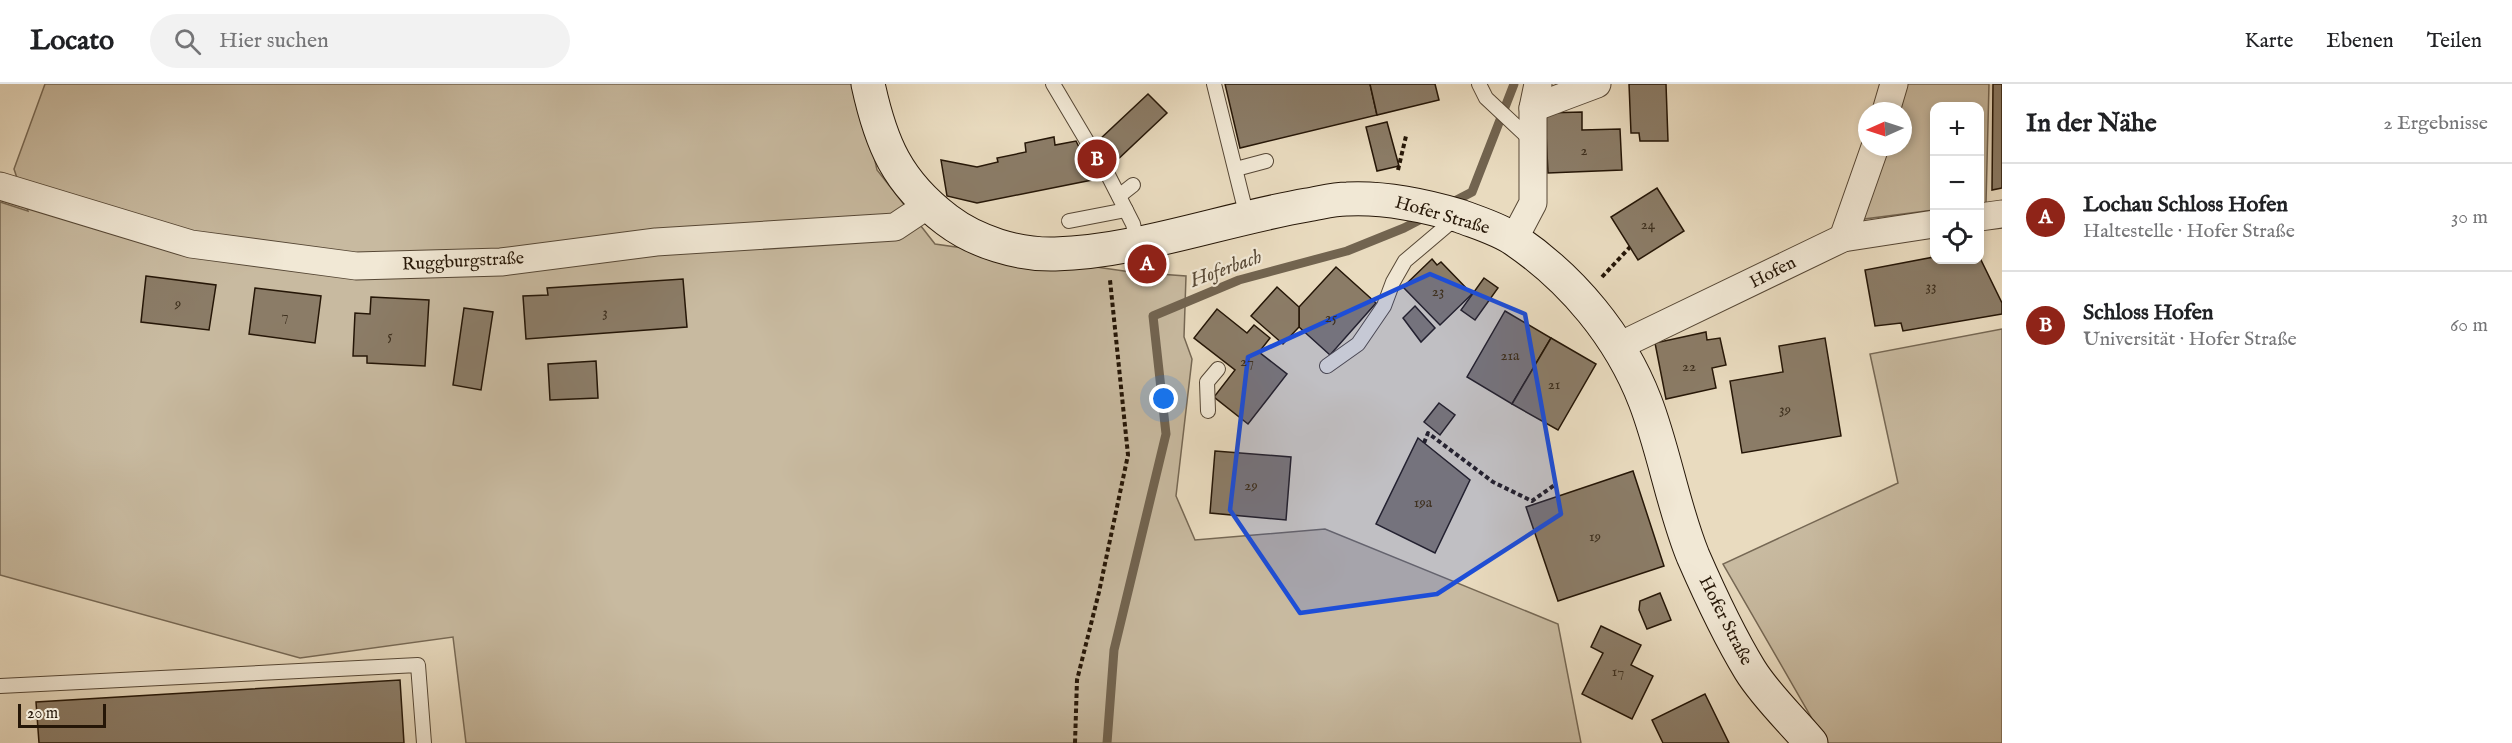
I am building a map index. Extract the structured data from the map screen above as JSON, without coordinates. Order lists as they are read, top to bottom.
{
  "streets": {
    "street": ["Hofer Straße", "Ruggburgstraße", "Hofen"]
  },
  "crossings": [
    ["Hofer Straße", "Ruggburgstraße"],
    ["Hofer Straße", "Hofen"]
  ],
  "water": ["Hoferbach"],
  "house_numbers": [
    "2",
    "24",
    "33",
    "23",
    "9",
    "3",
    "7",
    "25",
    "5",
    "21a",
    "27",
    "22",
    "21",
    "39",
    "29",
    "19a",
    "19",
    "17"
  ],
  "scale_bar": "20 m",
  "north": "left",
  "page": {
    "header": "Locato",
    "search": "Hier suchen",
    "nav": ["Karte", "Ebenen", "Teilen"],
    "heading": ["In der Nähe", "2 Ergebnisse"],
    "map_buttons": ["+", "−"],
    "pins": ["B", "A"],
    "list": [
      {
        "mark": "A",
        "name": "Lochau Schloss Hofen",
        "note": "Haltestelle · Hofer Straße",
        "value": "30 m"
      },
      {
        "mark": "B",
        "name": "Schloss Hofen",
        "note": "Universität · Hofer Straße",
        "value": "60 m"
      }
    ],
    "scale": "20 m"
  }
}
